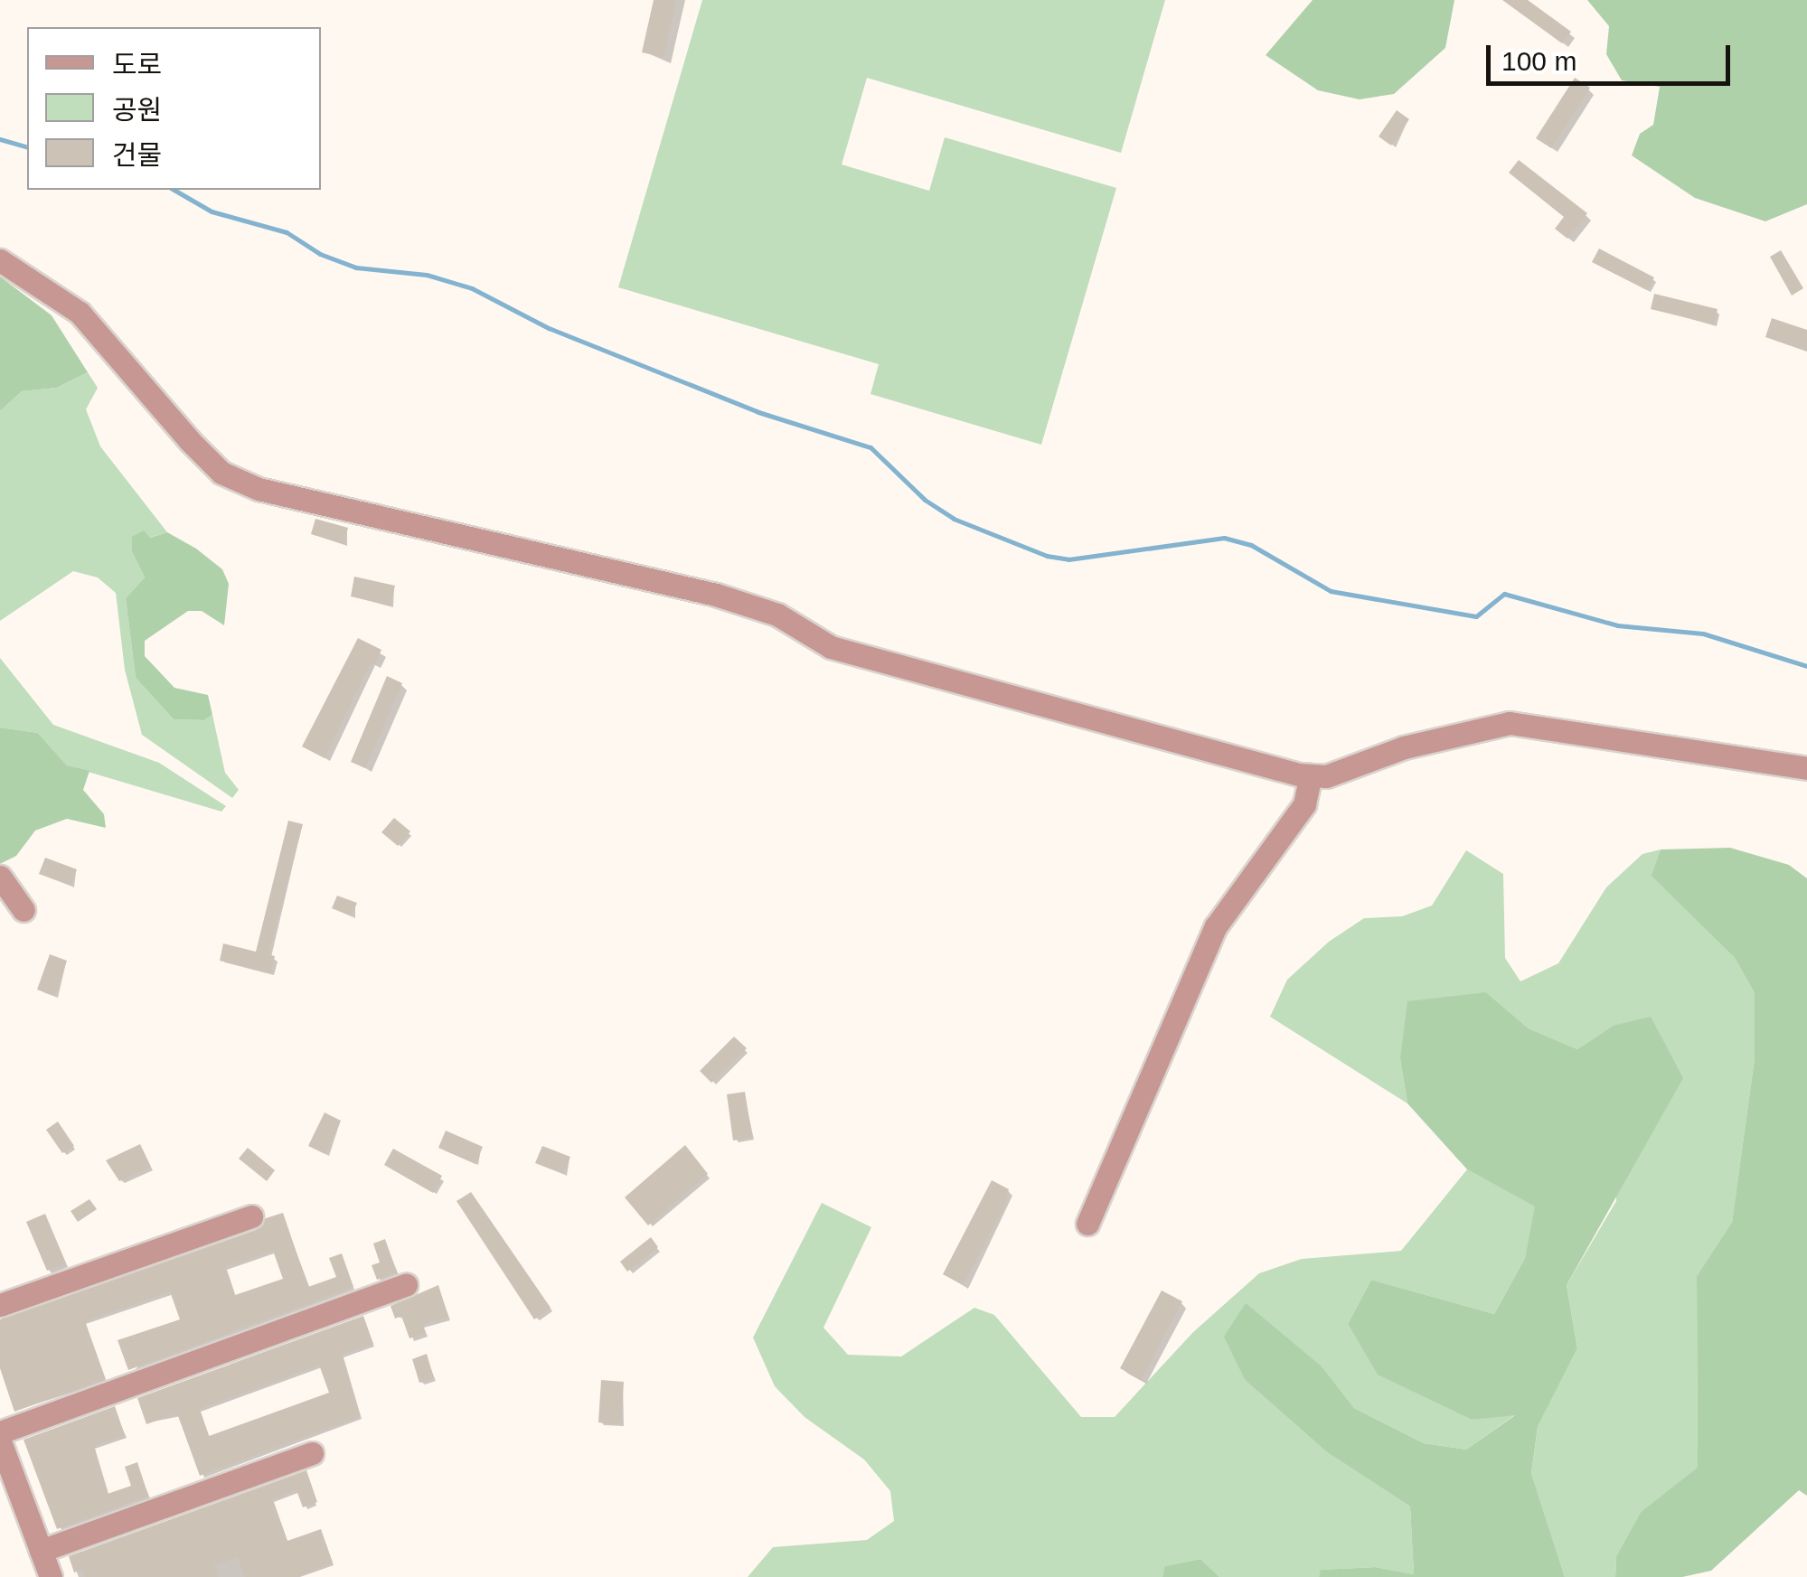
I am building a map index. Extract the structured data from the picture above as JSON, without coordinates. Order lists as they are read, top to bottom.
{
  "legend": ["도로", "공원", "건물"],
  "scale_bar": "100 m"
}
